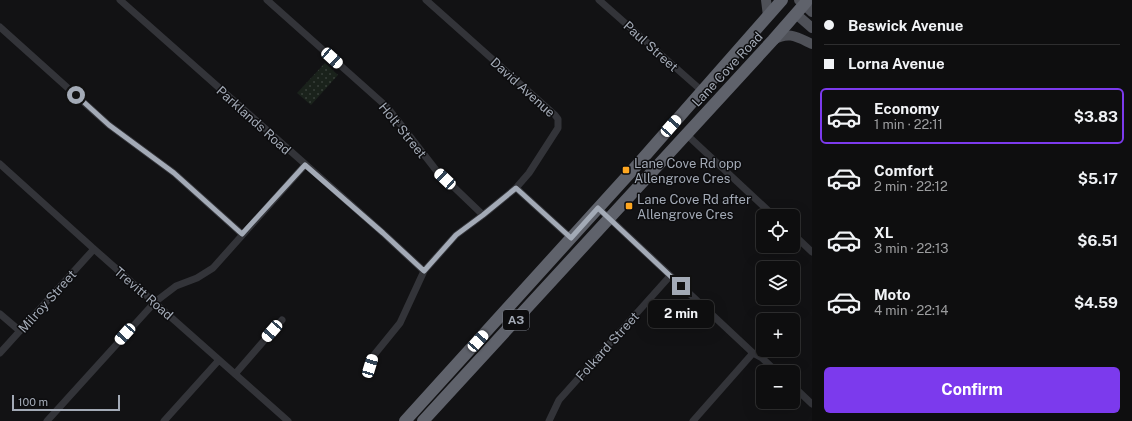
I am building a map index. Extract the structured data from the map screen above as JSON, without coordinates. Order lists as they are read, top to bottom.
{
  "streets": {
    "highway": ["Lane Cove Road", "A3"],
    "street": [
      "Paul Street",
      "David Avenue",
      "Parklands Road",
      "Holt Street",
      "Trevitt Road",
      "Milroy Street",
      "Folkard Street"
    ]
  },
  "crossings": [
    ["Paul Street", "Lane Cove Road"],
    ["Trevitt Road", "Milroy Street"]
  ],
  "places": {
    "transit": ["Lane Cove Rd opp Allengrove Cres", "Lane Cove Rd after Allengrove Cres"]
  },
  "scale_bar": "100 m",
  "page": {
    "banner": ["Beswick Avenue", "Lorna Avenue"],
    "list": [
      {
        "name": "Economy",
        "note": "1 min · 22:11",
        "value": "$3.83"
      },
      {
        "name": "Comfort",
        "note": "2 min · 22:12",
        "value": "$5.17"
      },
      {
        "name": "XL",
        "note": "3 min · 22:13",
        "value": "$6.51"
      },
      {
        "name": "Moto",
        "note": "4 min · 22:14",
        "value": "$4.59"
      }
    ],
    "map_buttons": ["+", "−"],
    "bubble": "2 min",
    "buttons": "Confirm",
    "scale": "100 m"
  }
}
